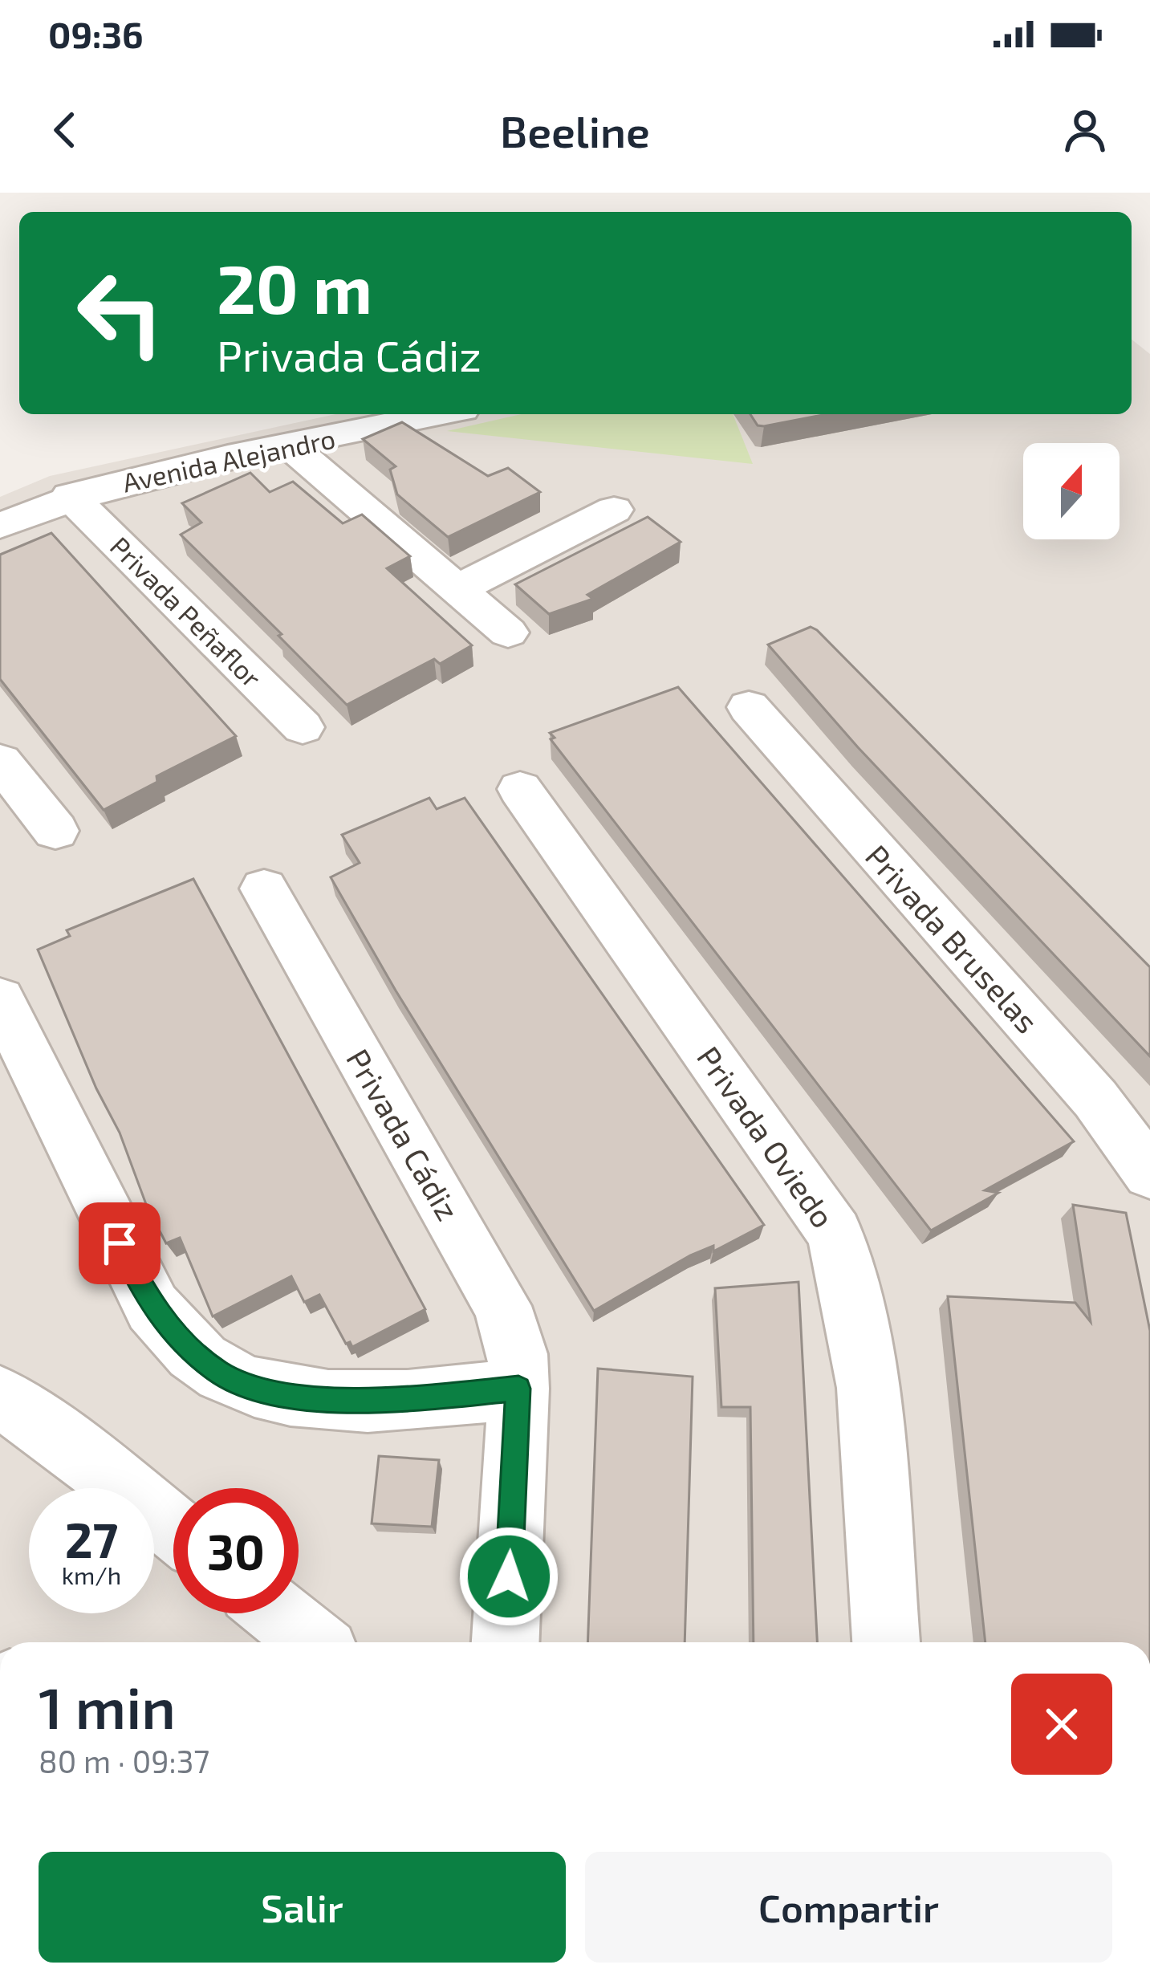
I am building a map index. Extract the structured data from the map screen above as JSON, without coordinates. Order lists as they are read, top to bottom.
{
  "streets": {
    "street": [
      "Avenida Alejandro",
      "Privada Peñaflor",
      "Privada Bruselas",
      "Privada Cádiz",
      "Privada Oviedo"
    ]
  },
  "crossings": [
    ["Avenida Alejandro", "Privada Peñaflor"]
  ],
  "north": "top",
  "page": {
    "status": "09:36",
    "header": "Beeline",
    "turn": ["20 m", "Privada Cádiz"],
    "speed": "27 km/h",
    "limit": "30",
    "heading": ["1 min", "80 m · 09:37"],
    "buttons": ["Salir", "Compartir"]
  }
}
